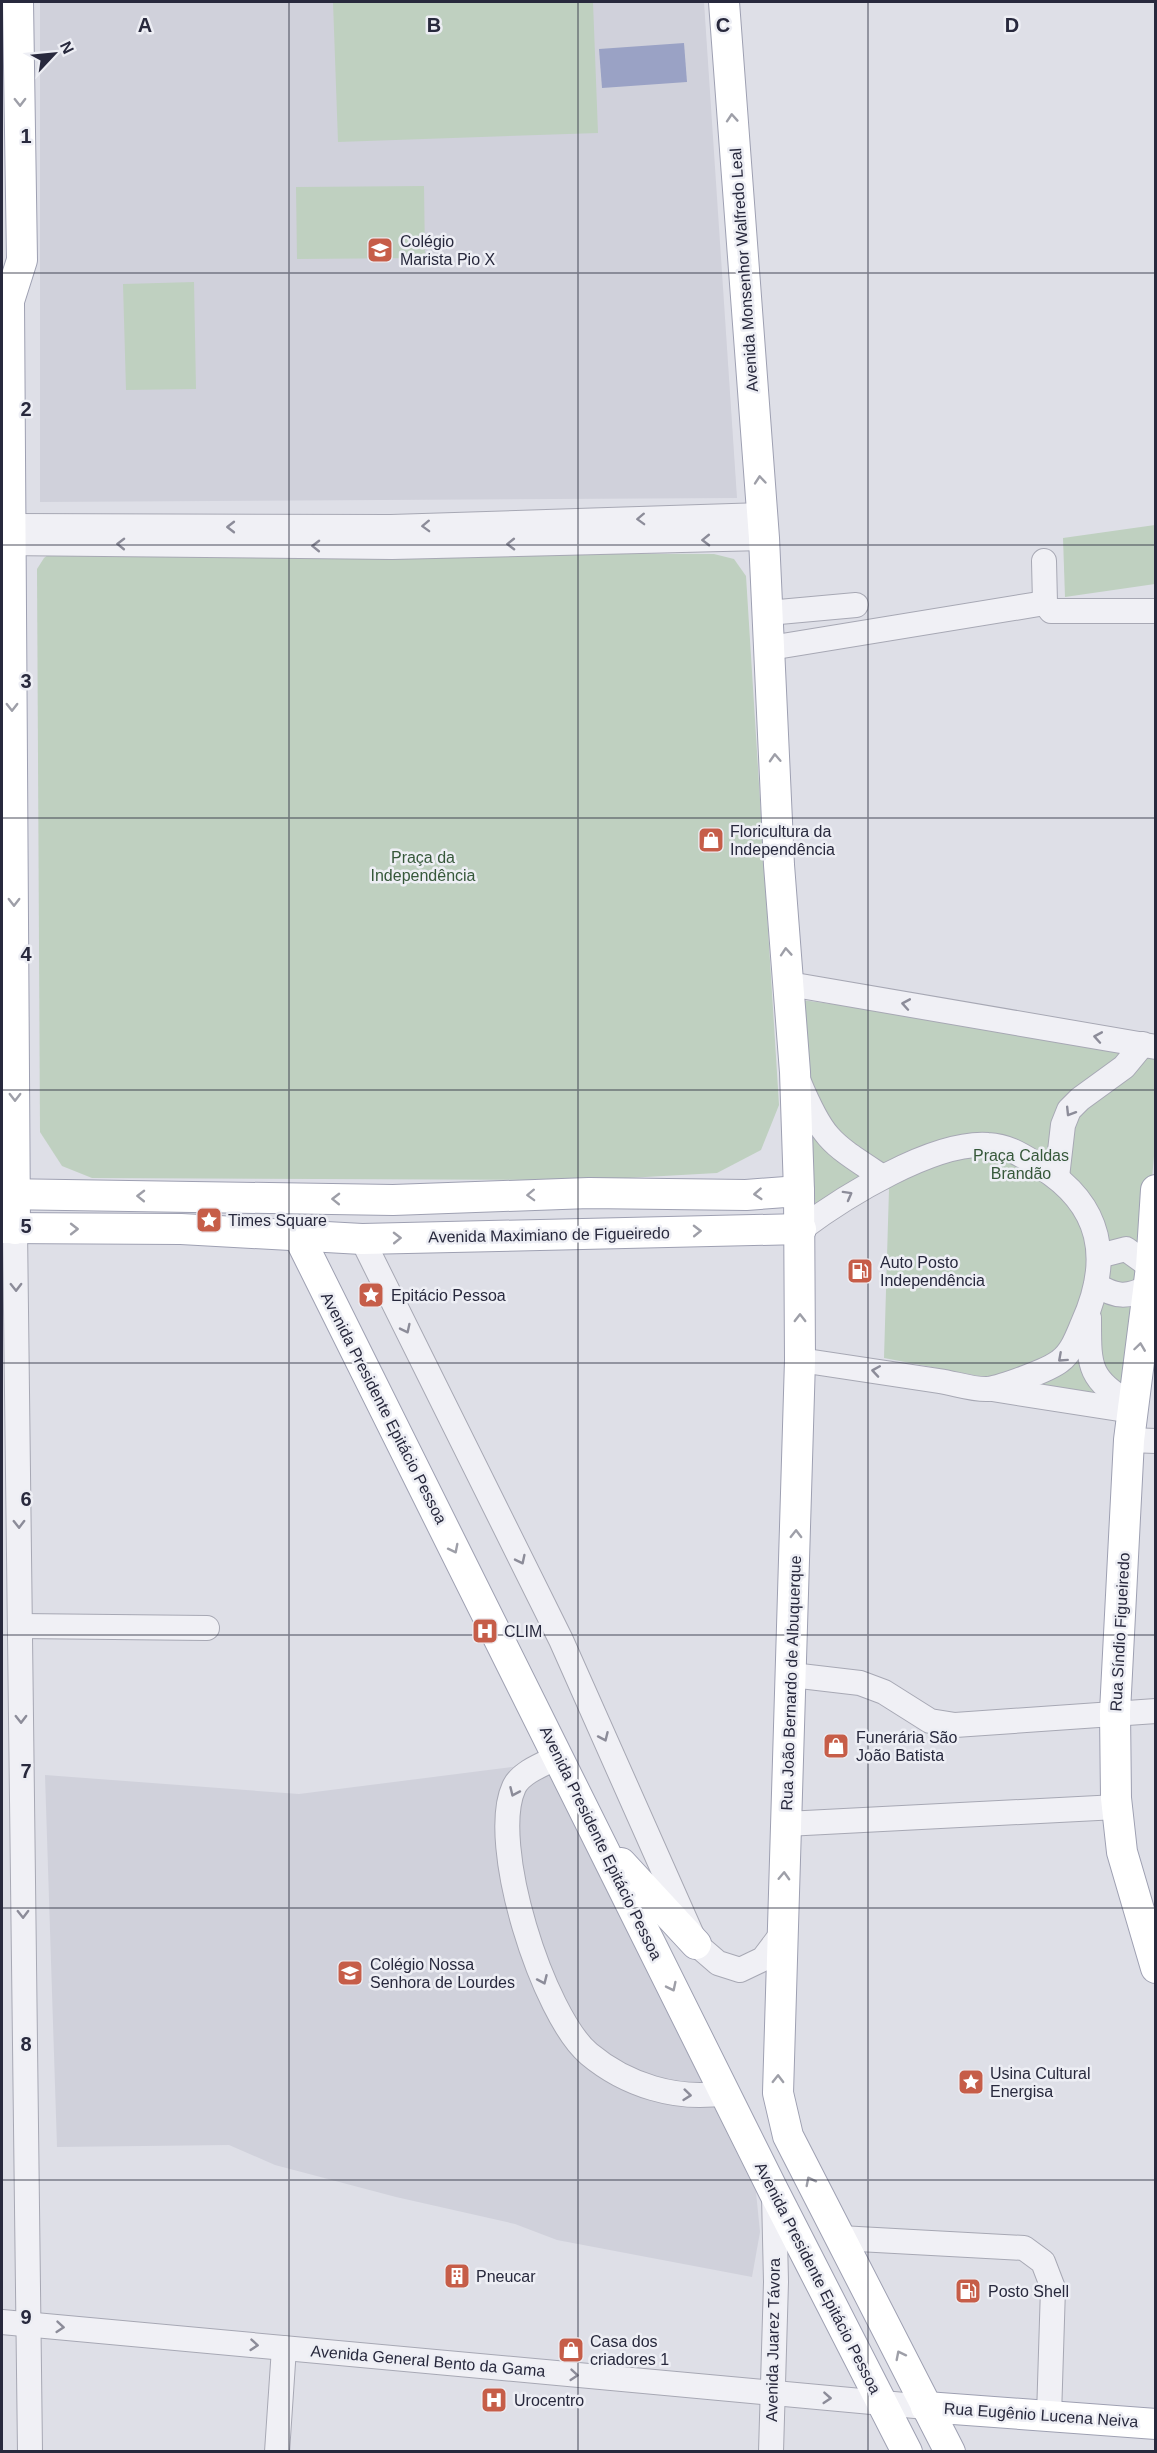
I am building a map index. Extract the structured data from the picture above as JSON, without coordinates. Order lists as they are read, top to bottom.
{
  "streets": {
    "main road": [
      "Avenida Monsenhor Walfredo Leal",
      "Avenida Maximiano de Figueiredo",
      "Avenida Presidente Epitácio Pessoa",
      "Rua Síndio Figueiredo",
      "Rua João Bernardo de Albuquerque",
      "Rua Eugênio Lucena Neiva"
    ],
    "street": ["Avenida Juarez Távora", "Avenida General Bento da Gama"]
  },
  "crossings": [
    ["Avenida Maximiano de Figueiredo", "Avenida Presidente Epitácio Pessoa"],
    ["Avenida Maximiano de Figueiredo", "Rua João Bernardo de Albuquerque"],
    ["Avenida Presidente Epitácio Pessoa", "Avenida Juarez Távora"],
    ["Avenida Presidente Epitácio Pessoa", "Avenida General Bento da Gama"],
    ["Avenida Juarez Távora", "Avenida General Bento da Gama"],
    ["Avenida General Bento da Gama", "Rua Eugênio Lucena Neiva"]
  ],
  "one_way": [
    "Avenida Monsenhor Walfredo Leal",
    "Avenida Presidente Epitácio Pessoa",
    "Rua João Bernardo de Albuquerque",
    "Avenida General Bento da Gama"
  ],
  "parks": ["Praça da Independência", "Praça Caldas Brandão"],
  "places": {
    "school or university": ["Colégio Marista Pio X", "Colégio Nossa Senhora de Lourdes"],
    "shop": ["Floricultura da Independência", "Funerária São João Batista", "Casa dos criadores 1"],
    "place": ["Times Square", "Epitácio Pessoa", "Usina Cultural Energisa"],
    "fuel station": ["Auto Posto Independência", "Posto Shell"],
    "hospital": ["CLIM", "Urocentro"],
    "building": ["Pneucar"]
  },
  "north": "top right",
  "grid": {
    "columns": [
      "A",
      "B",
      "C",
      "D"
    ],
    "rows": [
      "1",
      "2",
      "3",
      "4",
      "5",
      "6",
      "7",
      "8",
      "9"
    ]
  }
}
